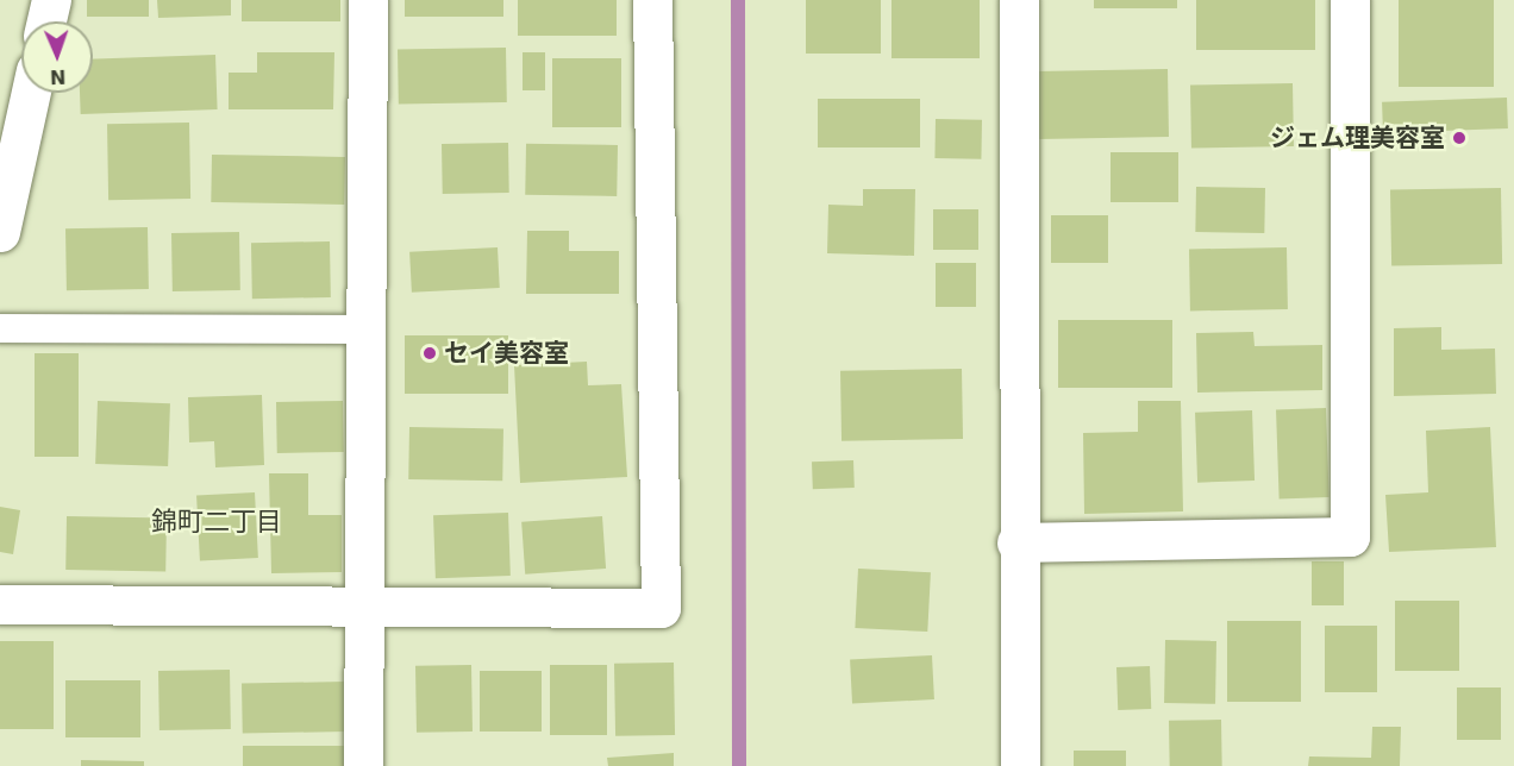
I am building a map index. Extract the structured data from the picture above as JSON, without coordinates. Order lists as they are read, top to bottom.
{
  "districts": ["錦町二丁目"],
  "places": ["ジェム理美容室", "セイ美容室"],
  "north": "bottom"
}
